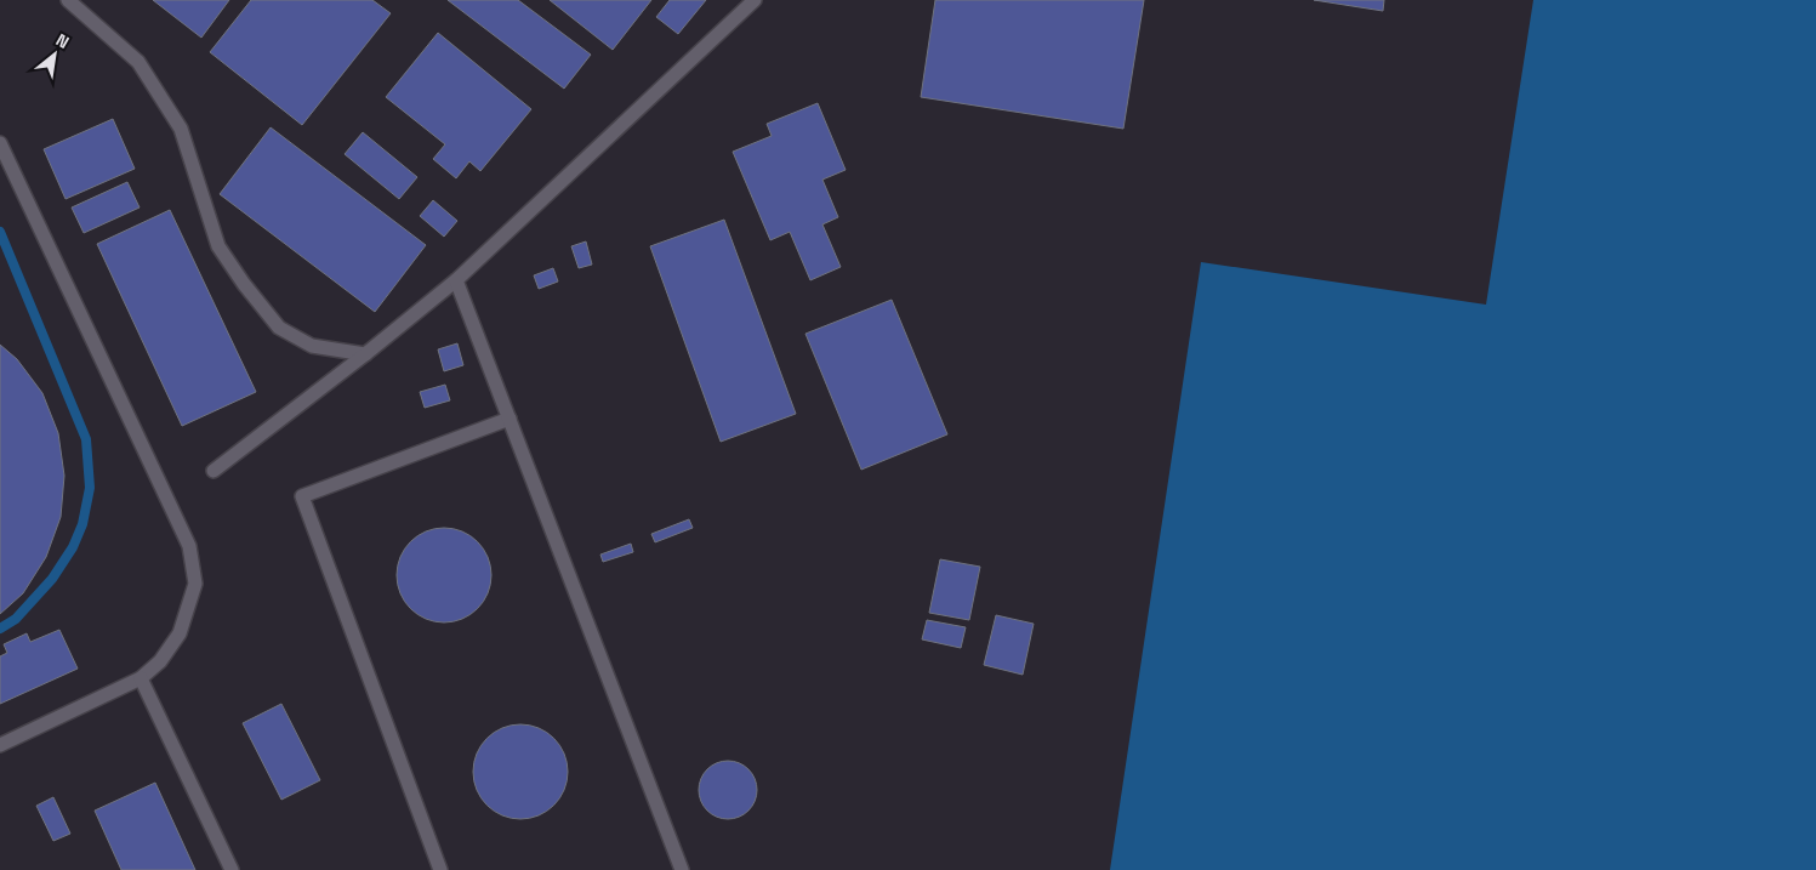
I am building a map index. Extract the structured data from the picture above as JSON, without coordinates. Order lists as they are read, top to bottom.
{
  "north": "top right"
}
